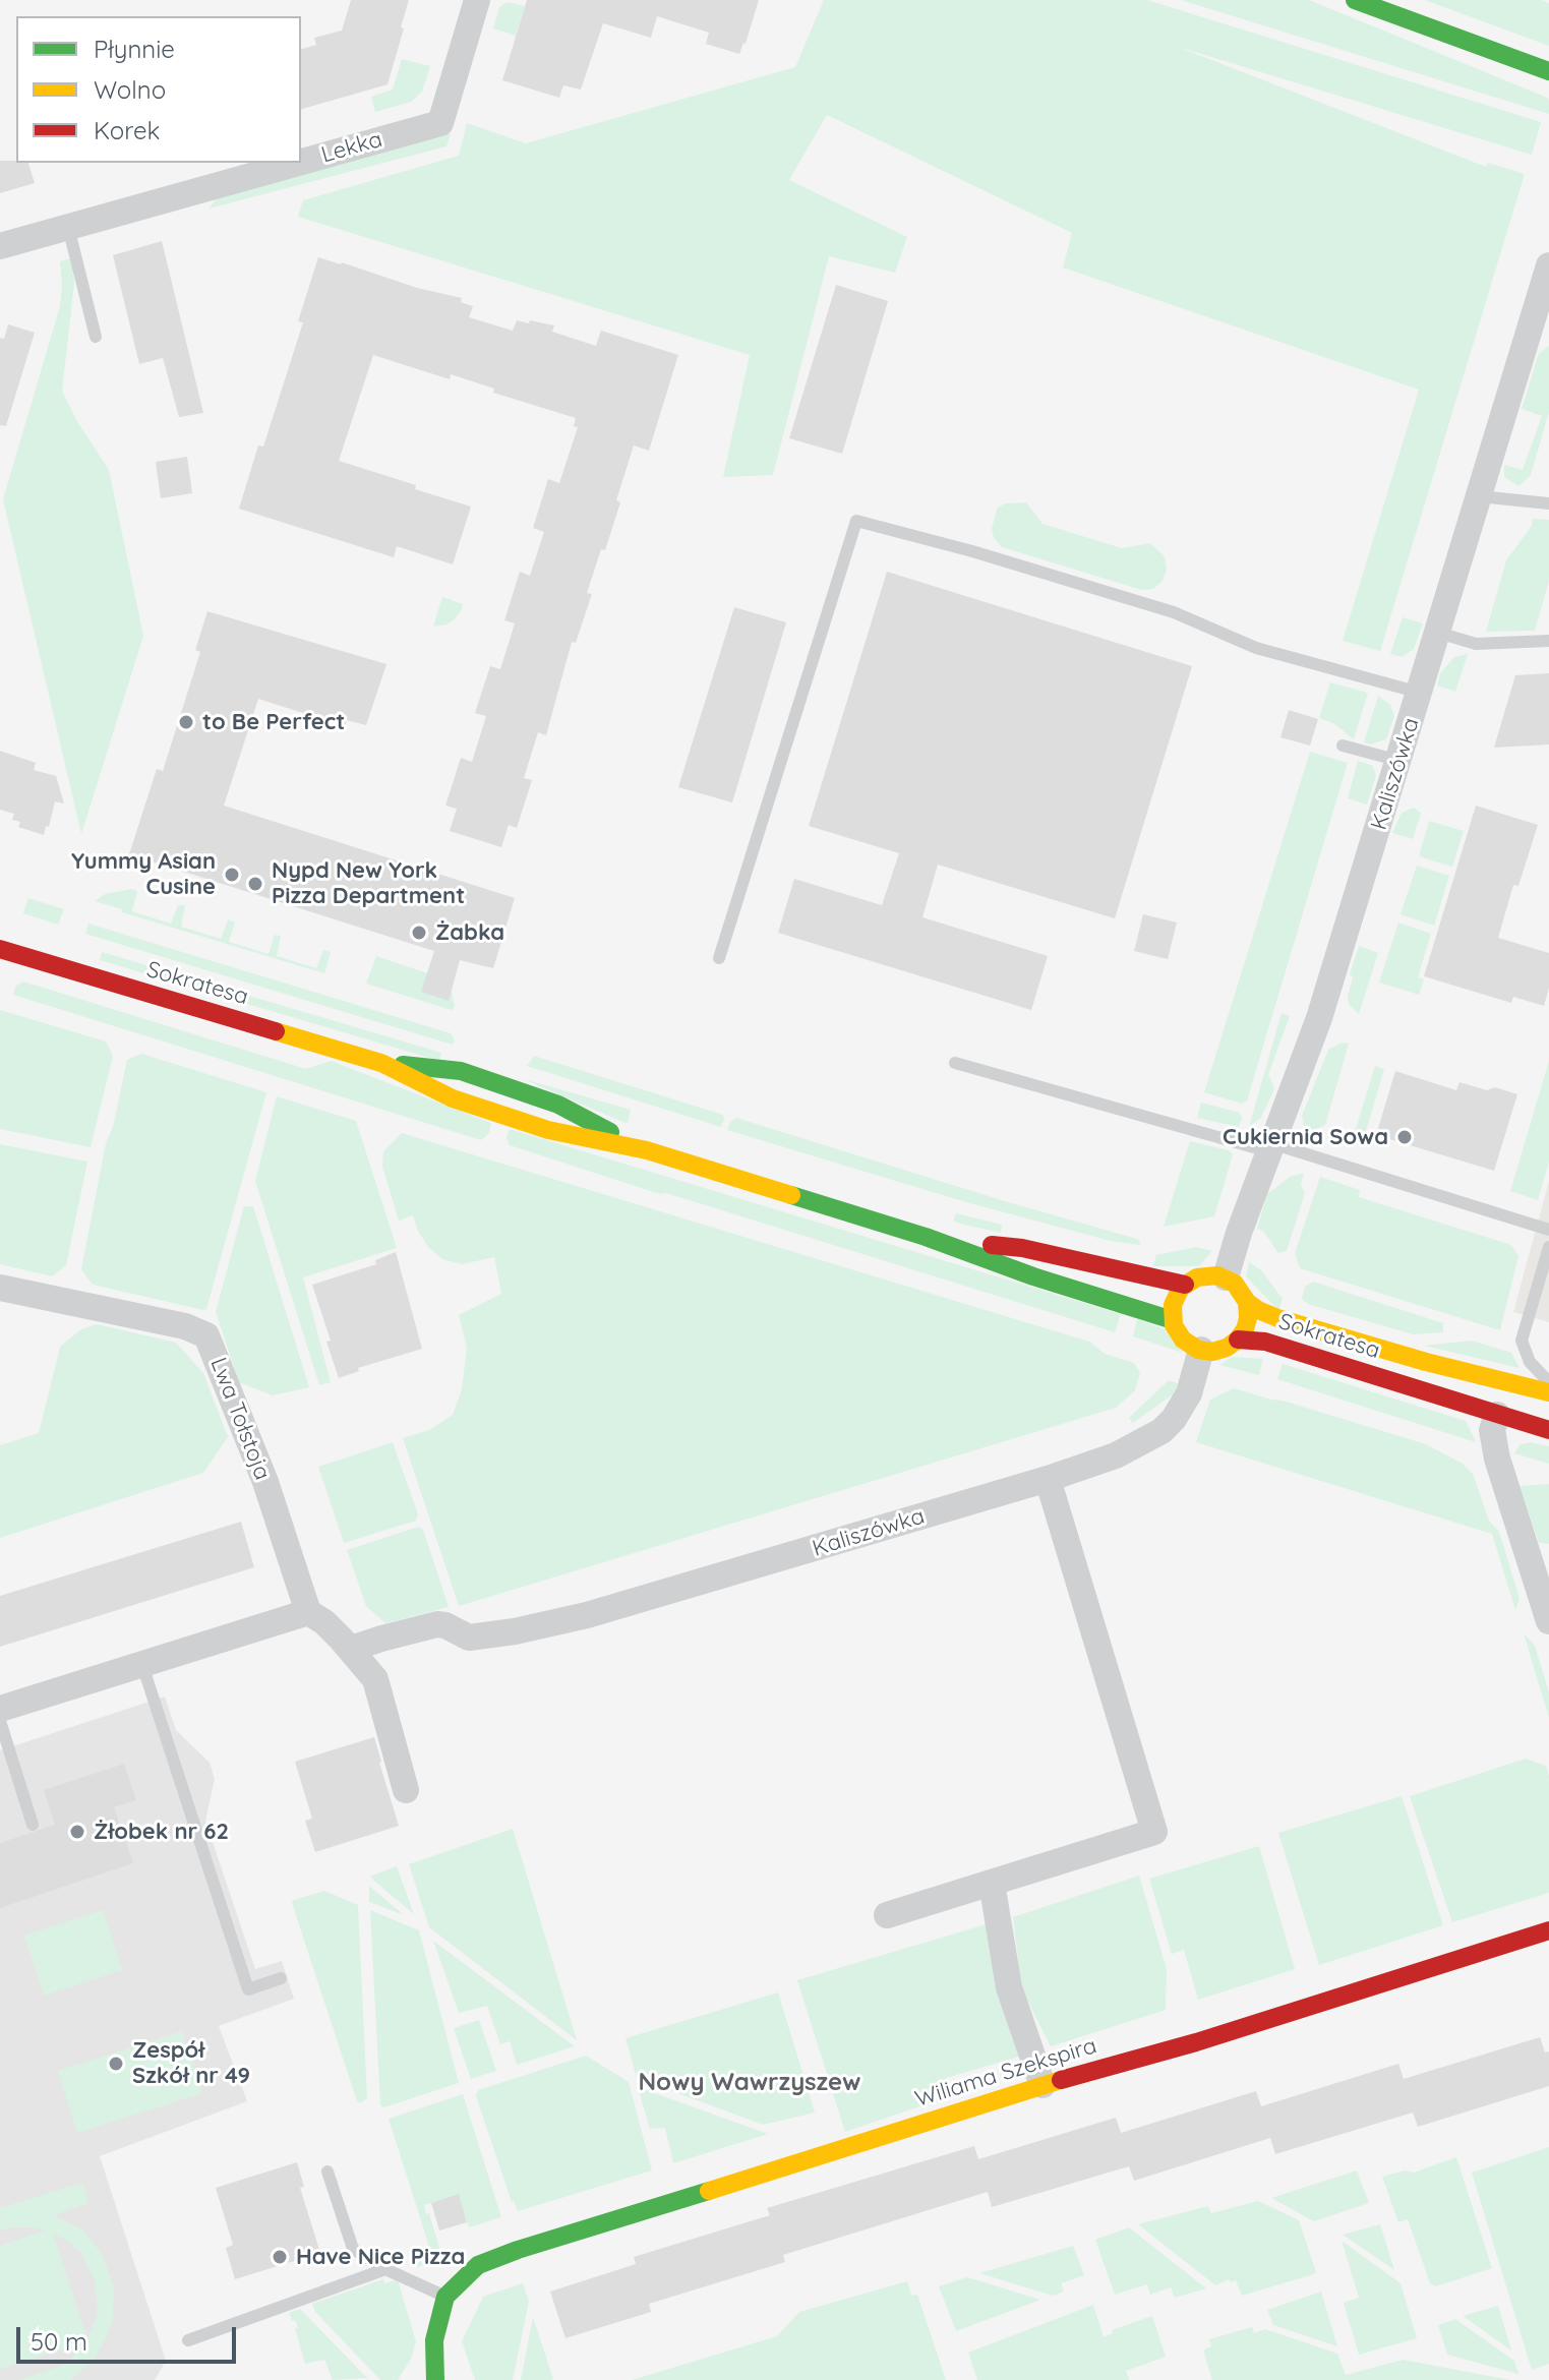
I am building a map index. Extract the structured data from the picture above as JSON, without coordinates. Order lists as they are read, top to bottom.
{
  "streets": {
    "street": [
      "Lekka",
      "Kaliszówka",
      "Sokratesa",
      "Lwa Tołstoja",
      "Wiliama Szekspira"
    ]
  },
  "crossings": [
    ["Kaliszówka", "Sokratesa"]
  ],
  "districts": ["Nowy Wawrzyszew"],
  "places": [
    "to Be Perfect",
    "Yummy Asian Cusine",
    "Nypd New York Pizza Department",
    "Żabka",
    "Cukiernia Sowa",
    "Żłobek nr 62",
    "Zespół Szkół nr 49",
    "Have Nice Pizza"
  ],
  "legend": ["Płynnie", "Wolno", "Korek"],
  "scale_bar": "50 m"
}
